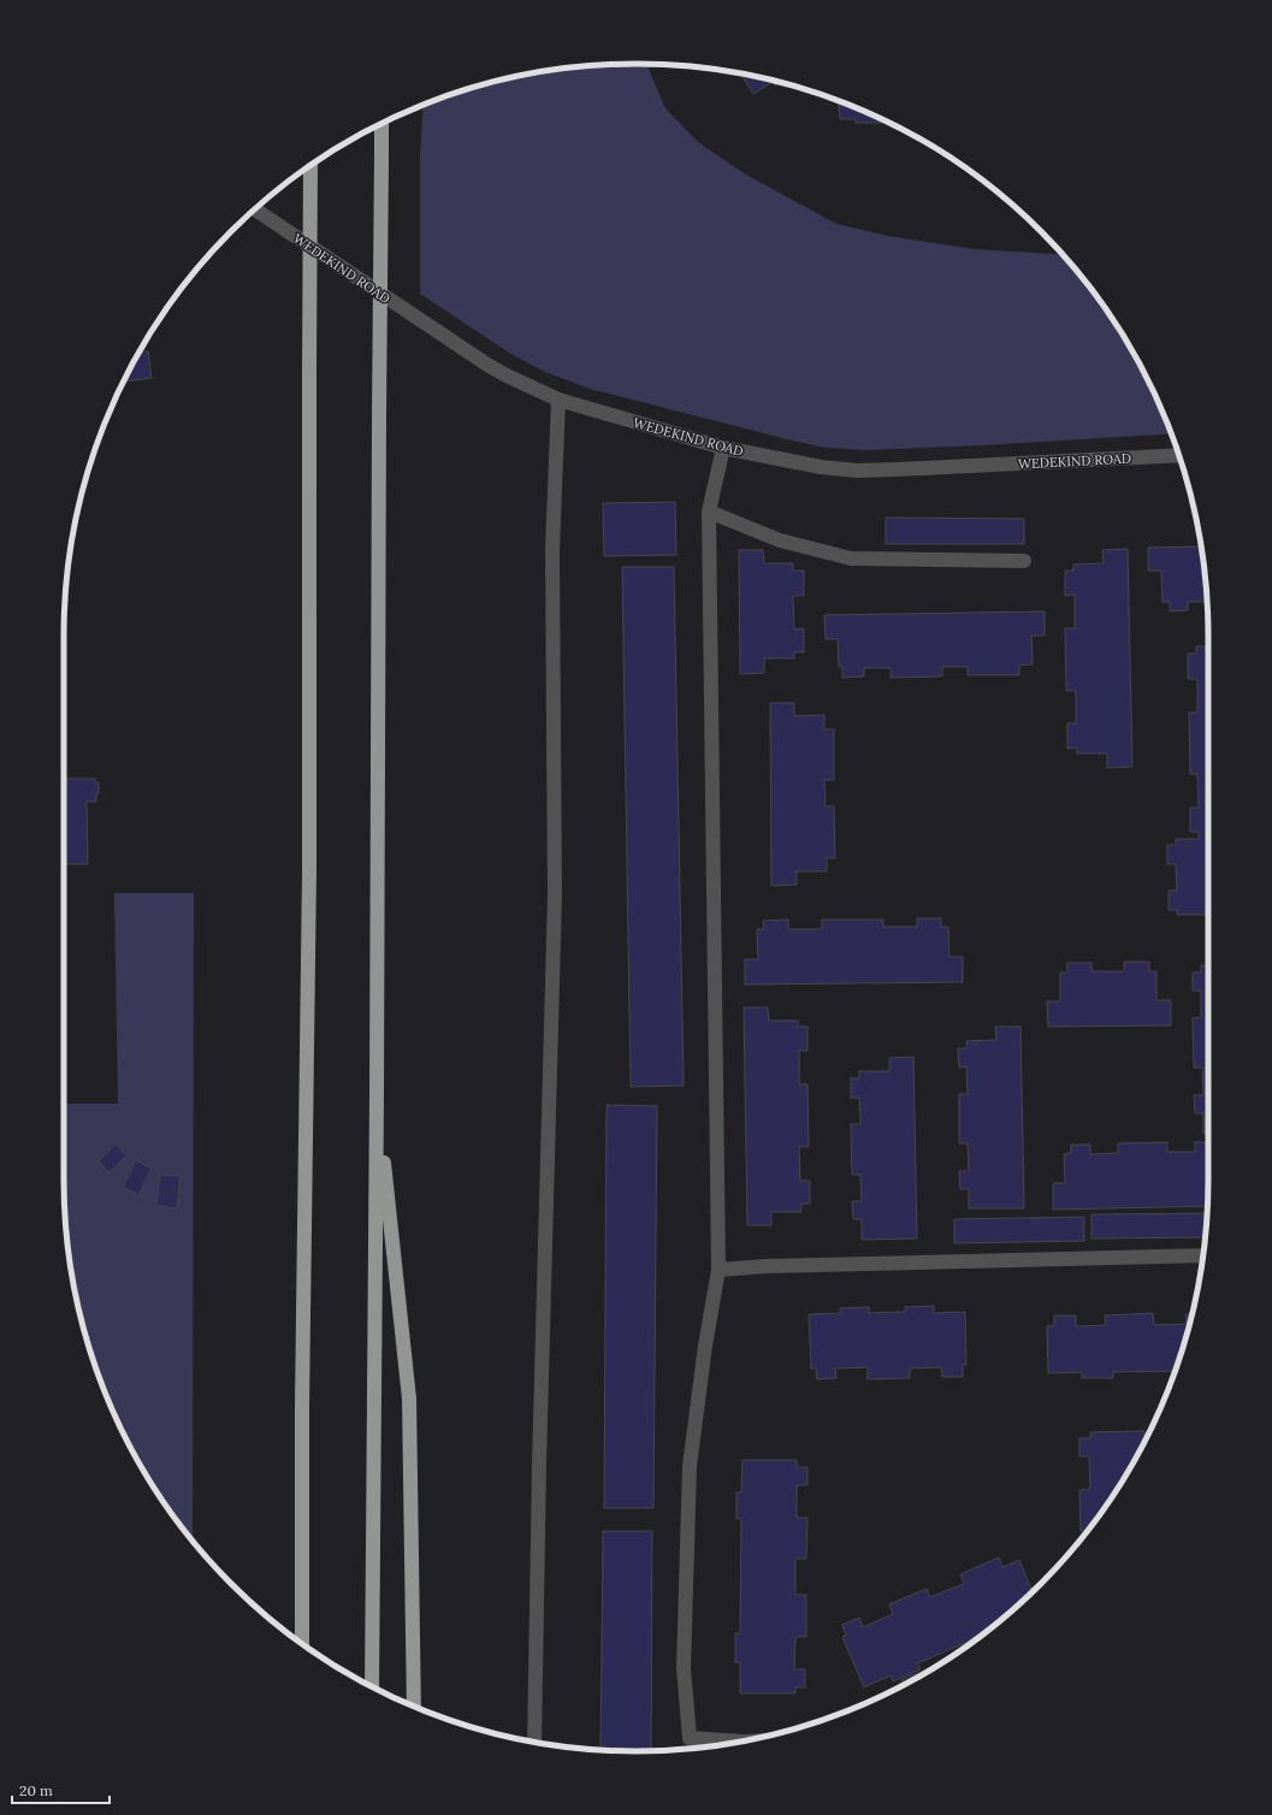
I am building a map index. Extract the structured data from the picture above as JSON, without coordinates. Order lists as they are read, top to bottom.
{
  "streets": {
    "street": ["WEDEKIND ROAD"]
  },
  "scale_bar": "20 m"
}
